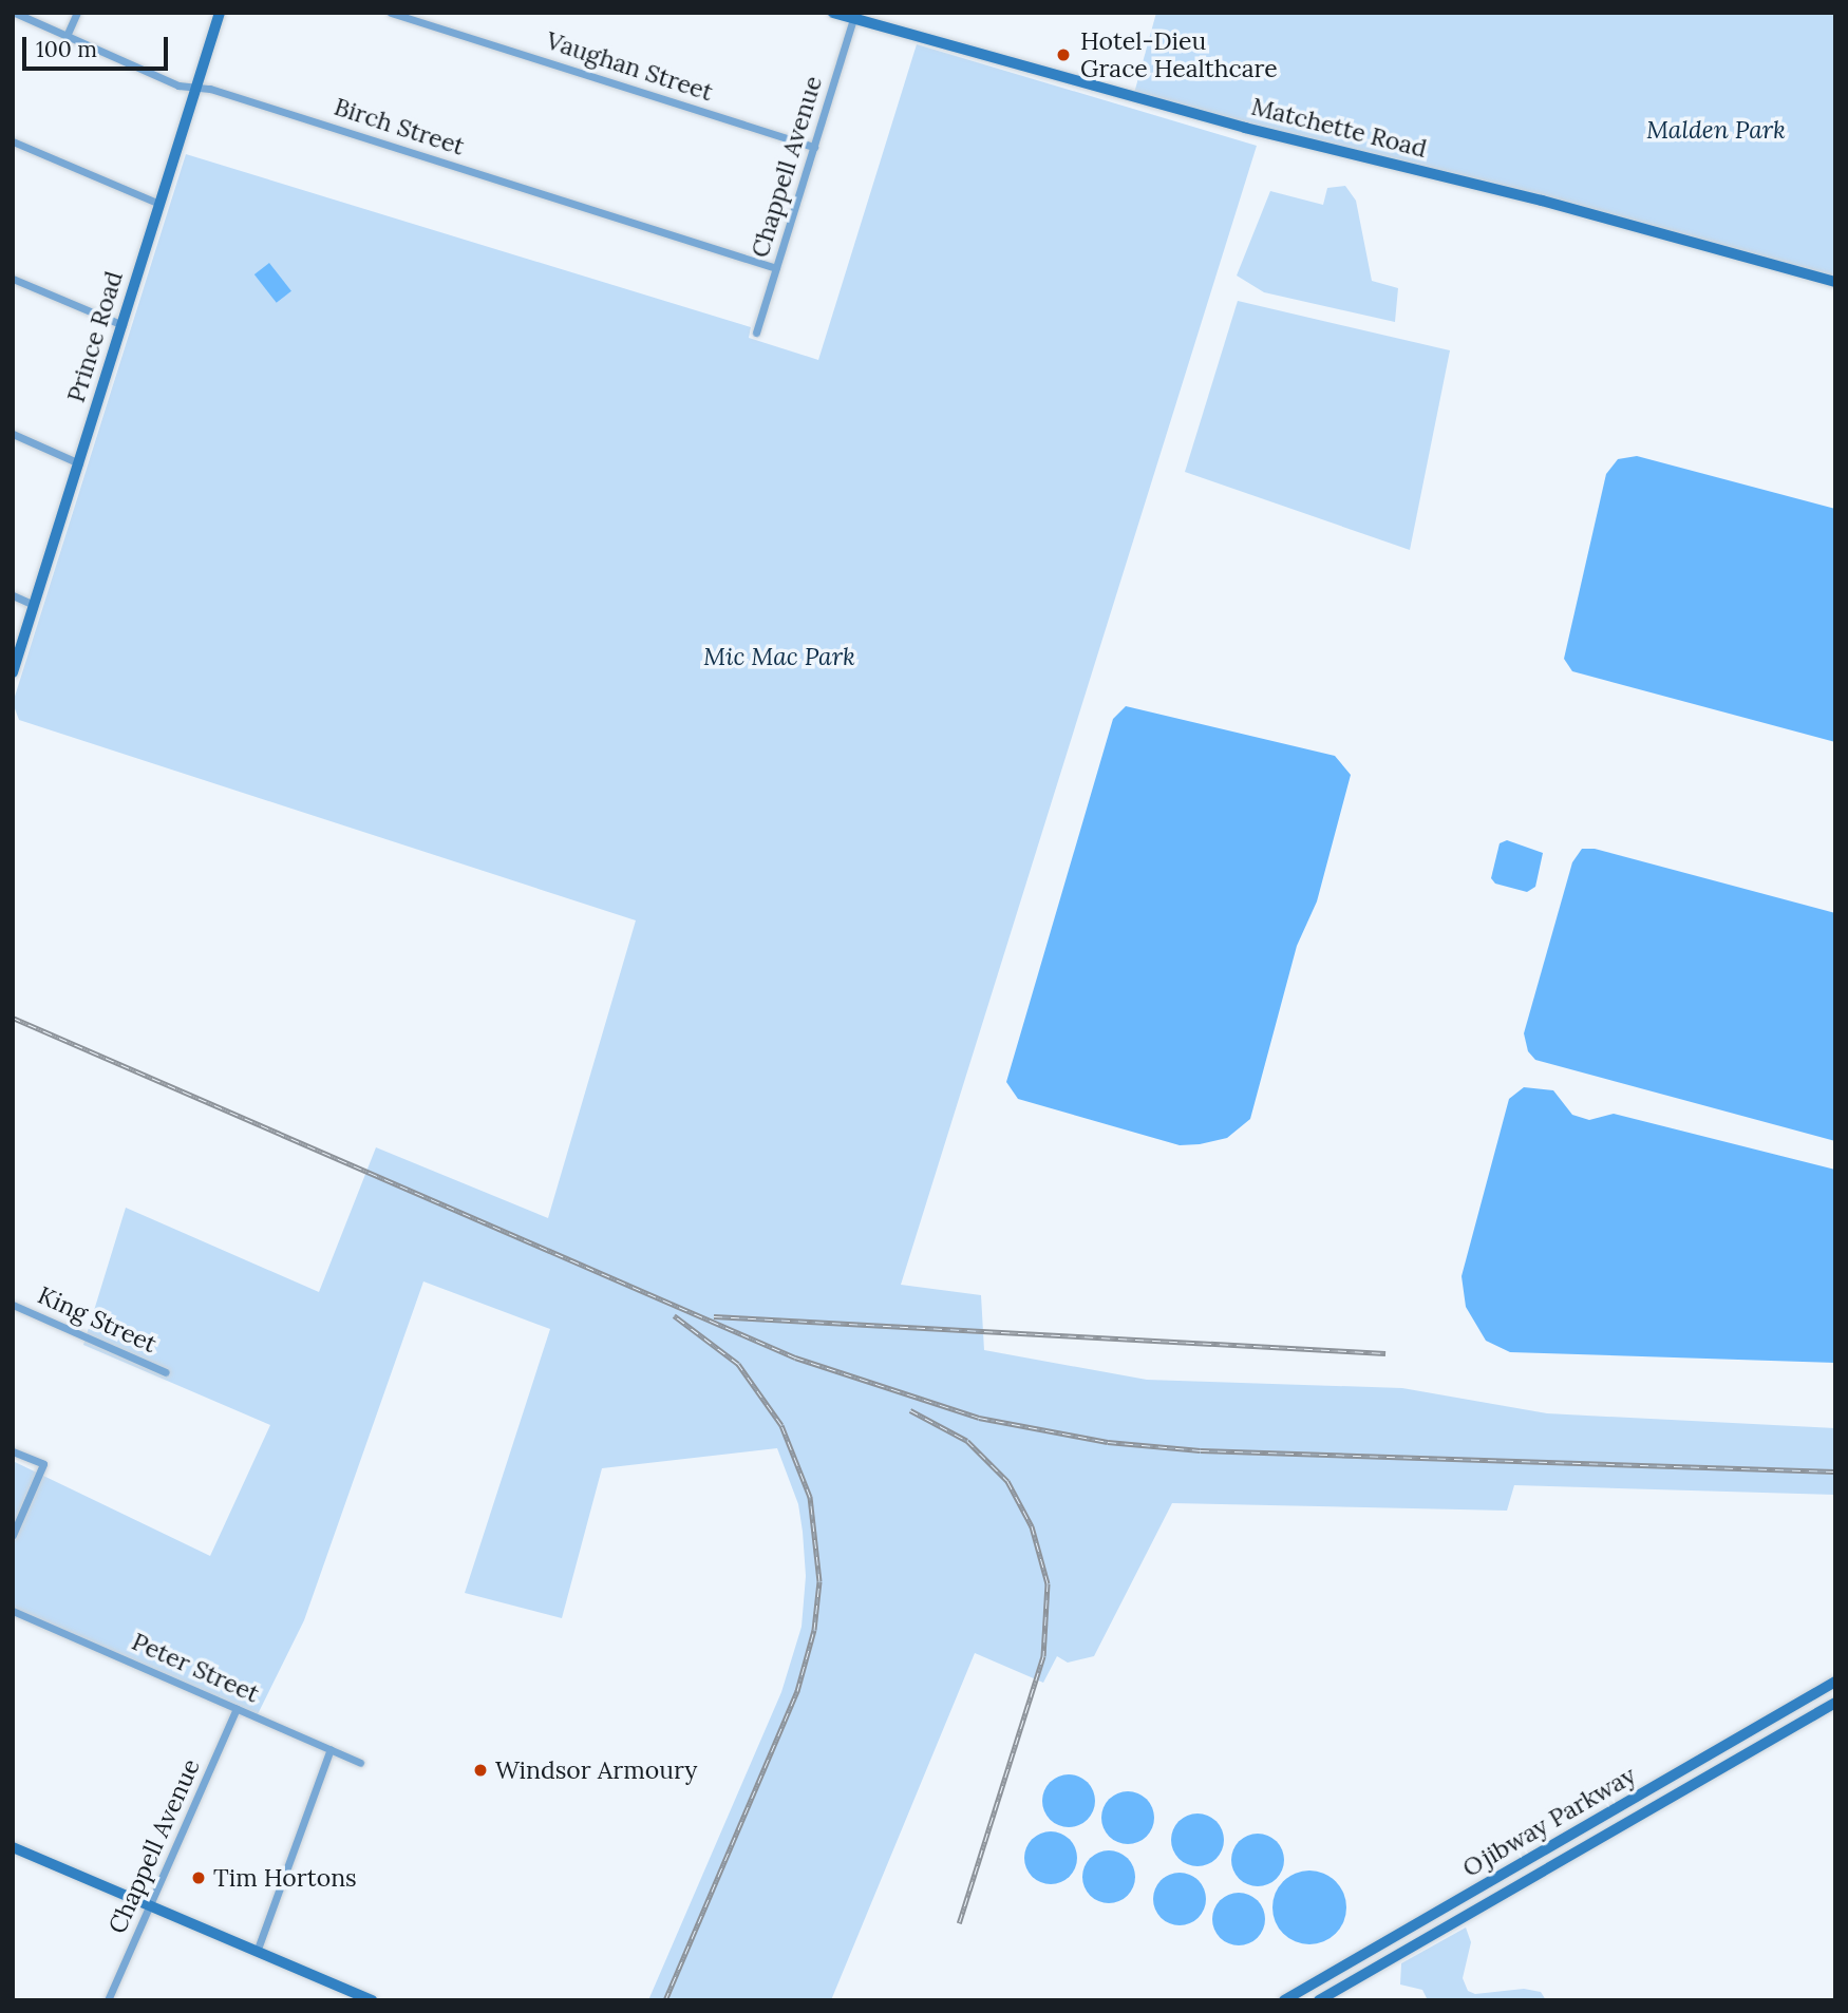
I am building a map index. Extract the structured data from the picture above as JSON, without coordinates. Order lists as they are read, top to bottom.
{
  "streets": {
    "main road": ["Matchette Road", "Prince Road", "Ojibway Parkway"],
    "street": [
      "Vaughan Street",
      "Birch Street",
      "Chappell Avenue",
      "King Street",
      "Peter Street"
    ]
  },
  "crossings": [
    ["Vaughan Street", "Chappell Avenue"],
    ["Birch Street", "Chappell Avenue"],
    ["Birch Street", "Prince Road"],
    ["Matchette Road", "Chappell Avenue"],
    ["Chappell Avenue", "Peter Street"]
  ],
  "parks": ["Malden Park", "Mic Mac Park"],
  "places": ["Hotel-Dieu Grace Healthcare", "Windsor Armoury", "Tim Hortons"],
  "scale_bar": "100 m"
}
